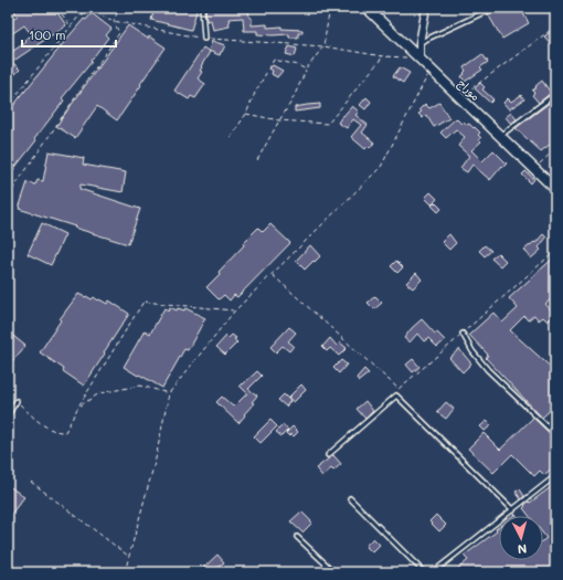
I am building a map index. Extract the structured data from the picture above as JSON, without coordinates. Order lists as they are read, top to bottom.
{
  "streets": {
    "main road": ["موراج"]
  },
  "scale_bar": "100 m",
  "north": "bottom"
}
